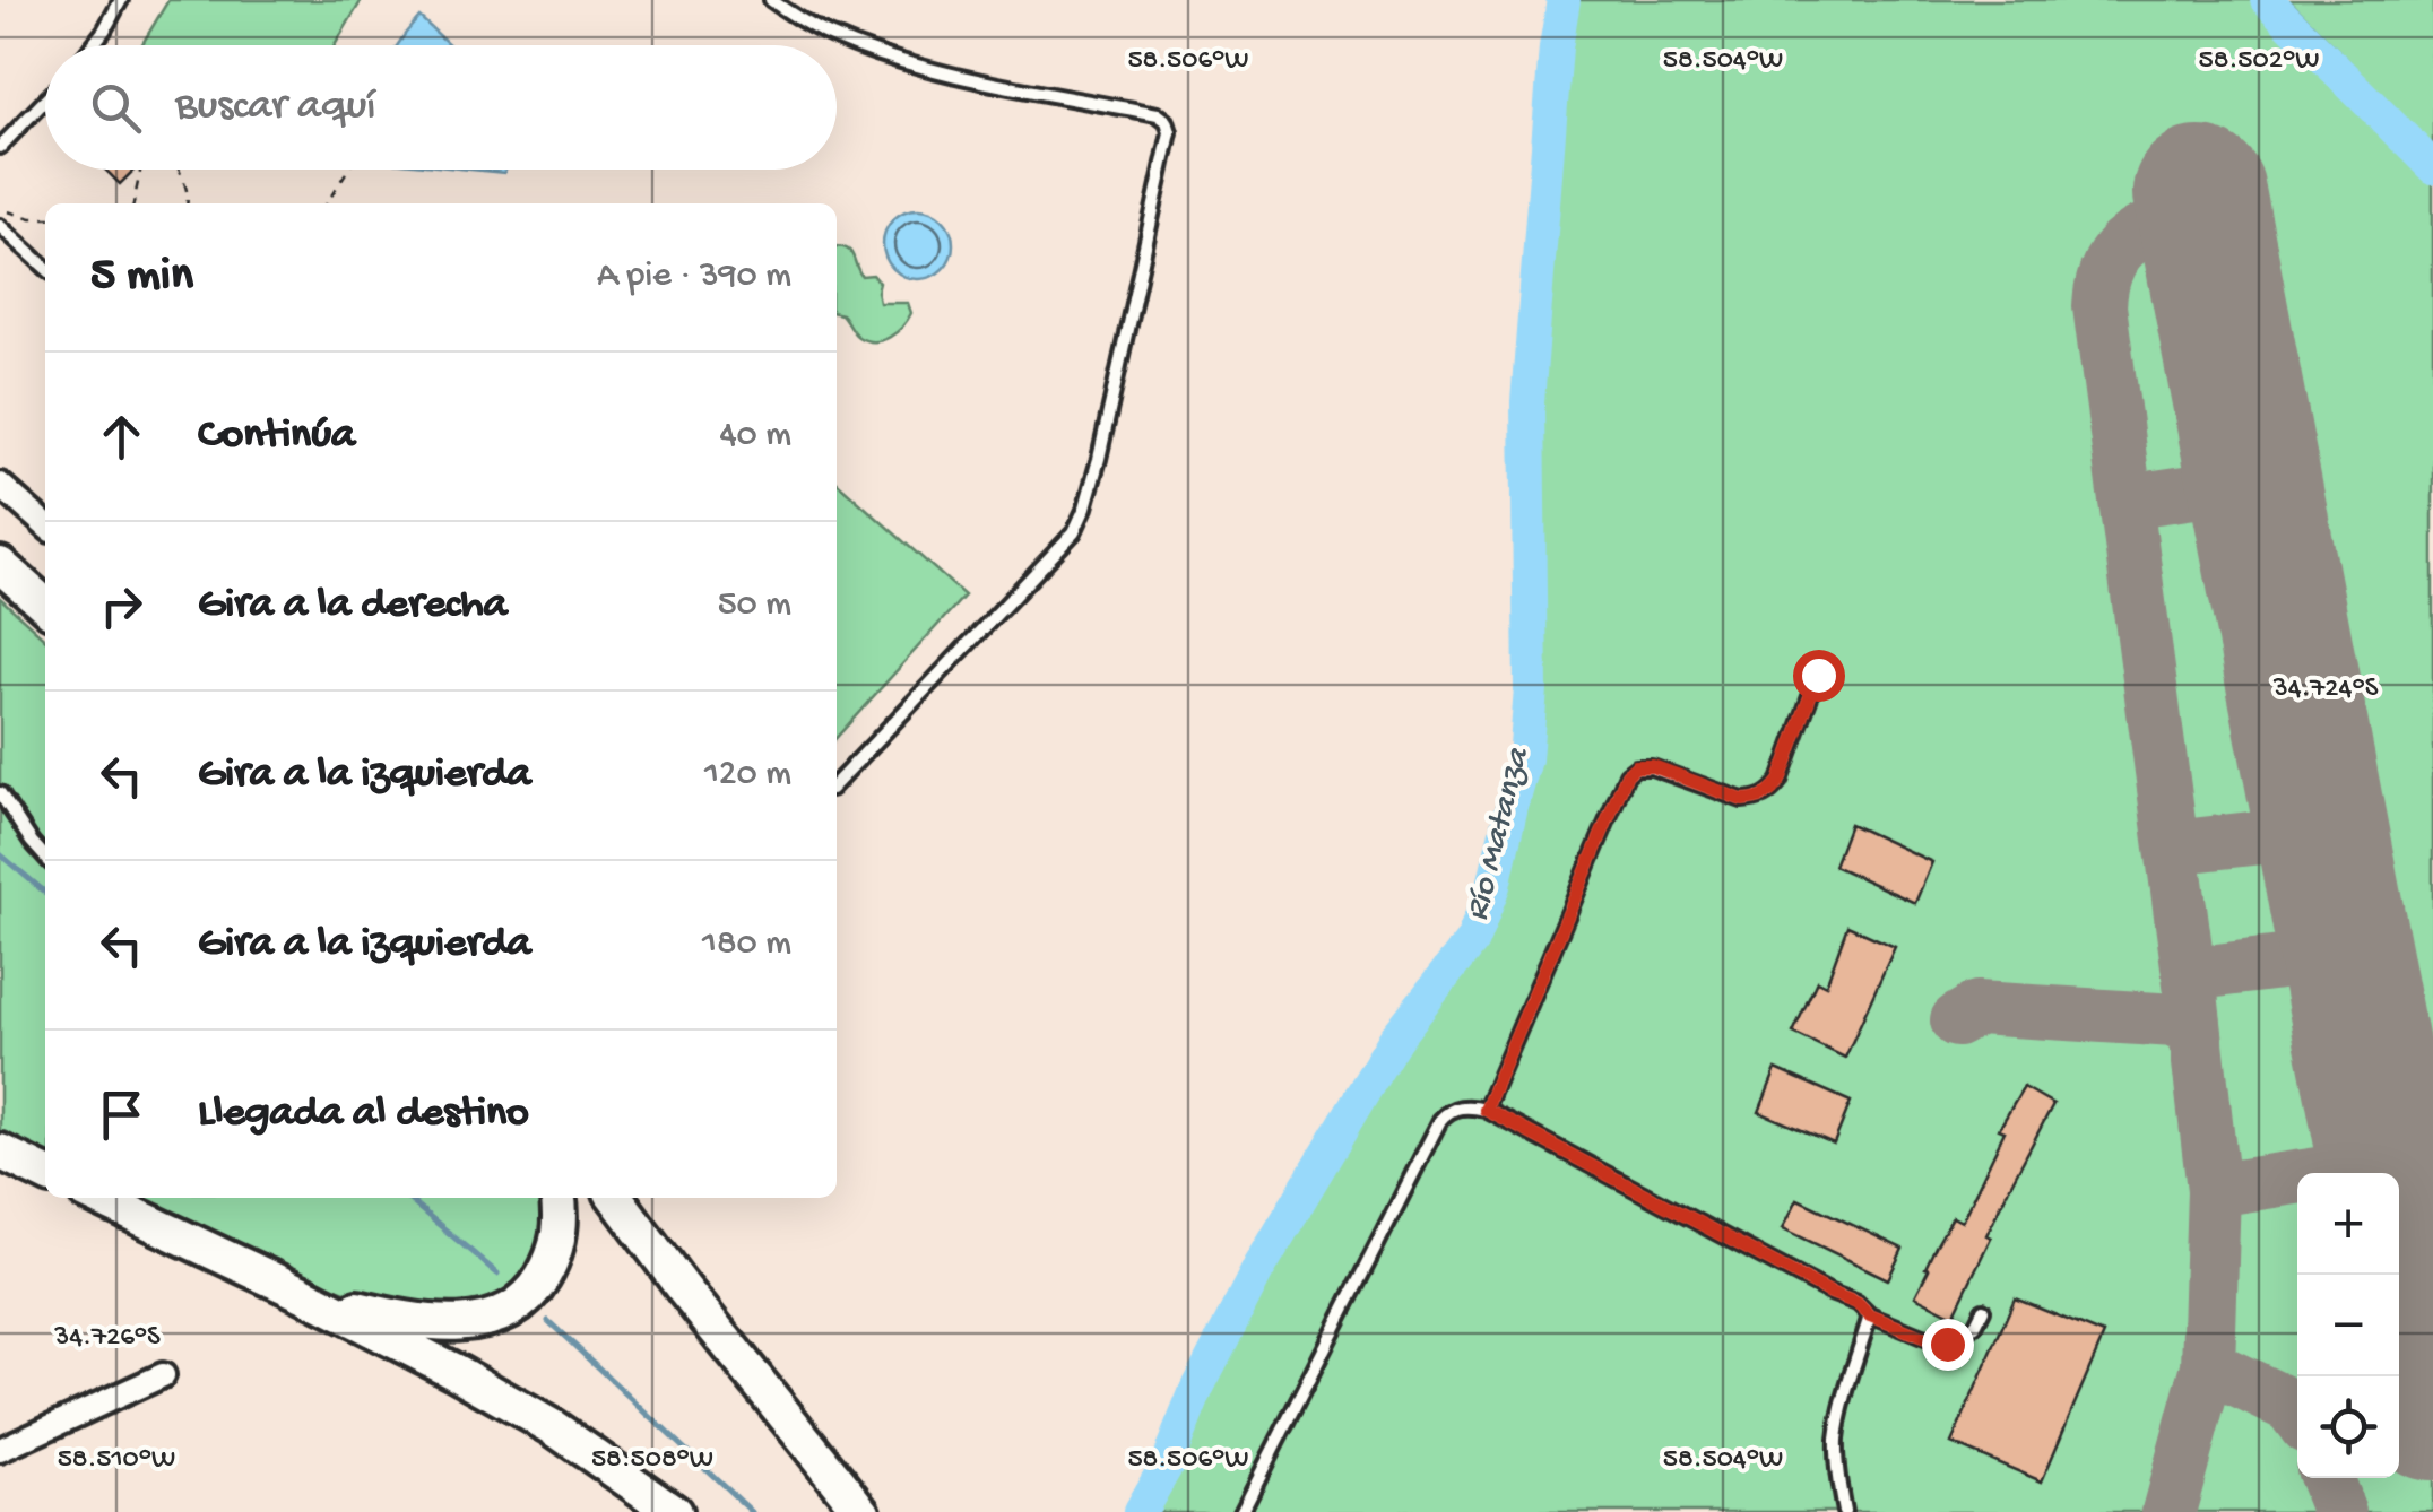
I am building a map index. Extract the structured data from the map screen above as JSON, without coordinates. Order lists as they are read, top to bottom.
{
  "water": ["Río Matanza"],
  "page": {
    "search": "Buscar aquí",
    "heading": ["5 min", "A pie · 390 m"],
    "list": [
      ["Continúa", "40 m"],
      ["Gira a la derecha", "50 m"],
      ["Gira a la izquierda", "120 m"],
      ["Gira a la izquierda", "180 m"],
      "Llegada al destino"
    ],
    "map_buttons": ["+", "−"]
  },
  "coordinates": [
    "58.506°W",
    "58.504°W",
    "58.502°W",
    "34.724°S",
    "34.726°S",
    "58.510°W",
    "58.508°W"
  ]
}
